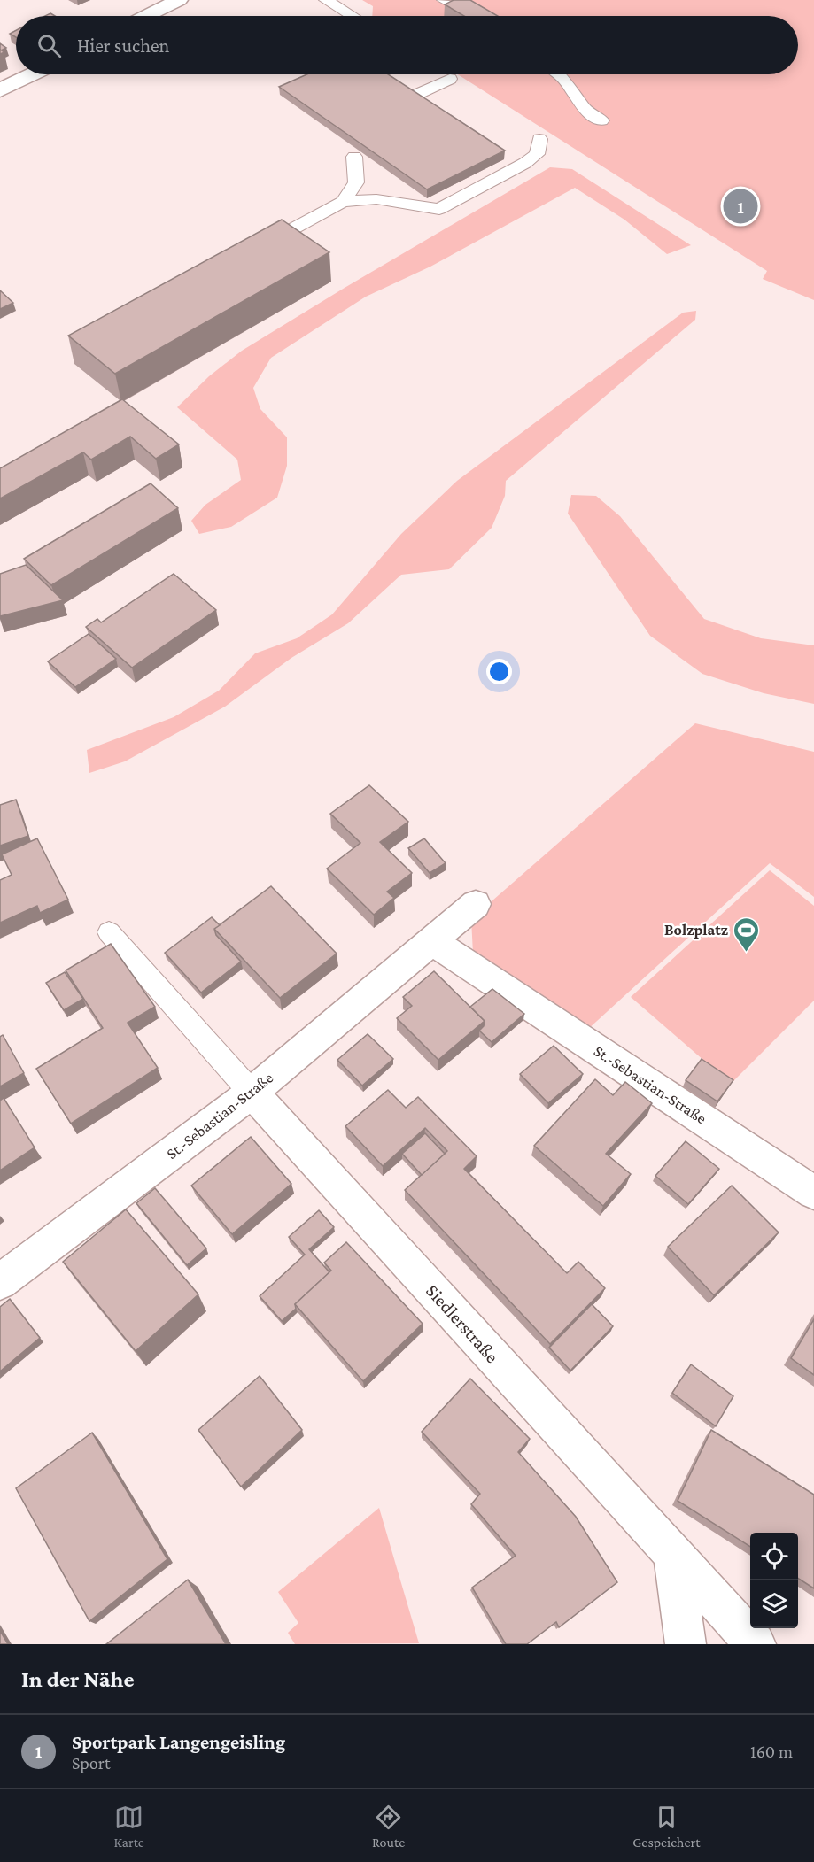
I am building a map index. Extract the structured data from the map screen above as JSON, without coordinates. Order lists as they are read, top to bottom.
{
  "streets": {
    "street": ["St.-Sebastian-Straße", "Siedlerstraße"]
  },
  "crossings": [
    ["St.-Sebastian-Straße", "Siedlerstraße"]
  ],
  "places": {
    "sports": ["Bolzplatz"]
  },
  "page": {
    "search": "Hier suchen",
    "pins": "1",
    "heading": "In der Nähe",
    "list": [
      {
        "mark": "1",
        "name": "Sportpark Langengeisling",
        "note": "Sport",
        "value": "160 m"
      }
    ],
    "nav": ["Karte", "Route", "Gespeichert"]
  }
}
